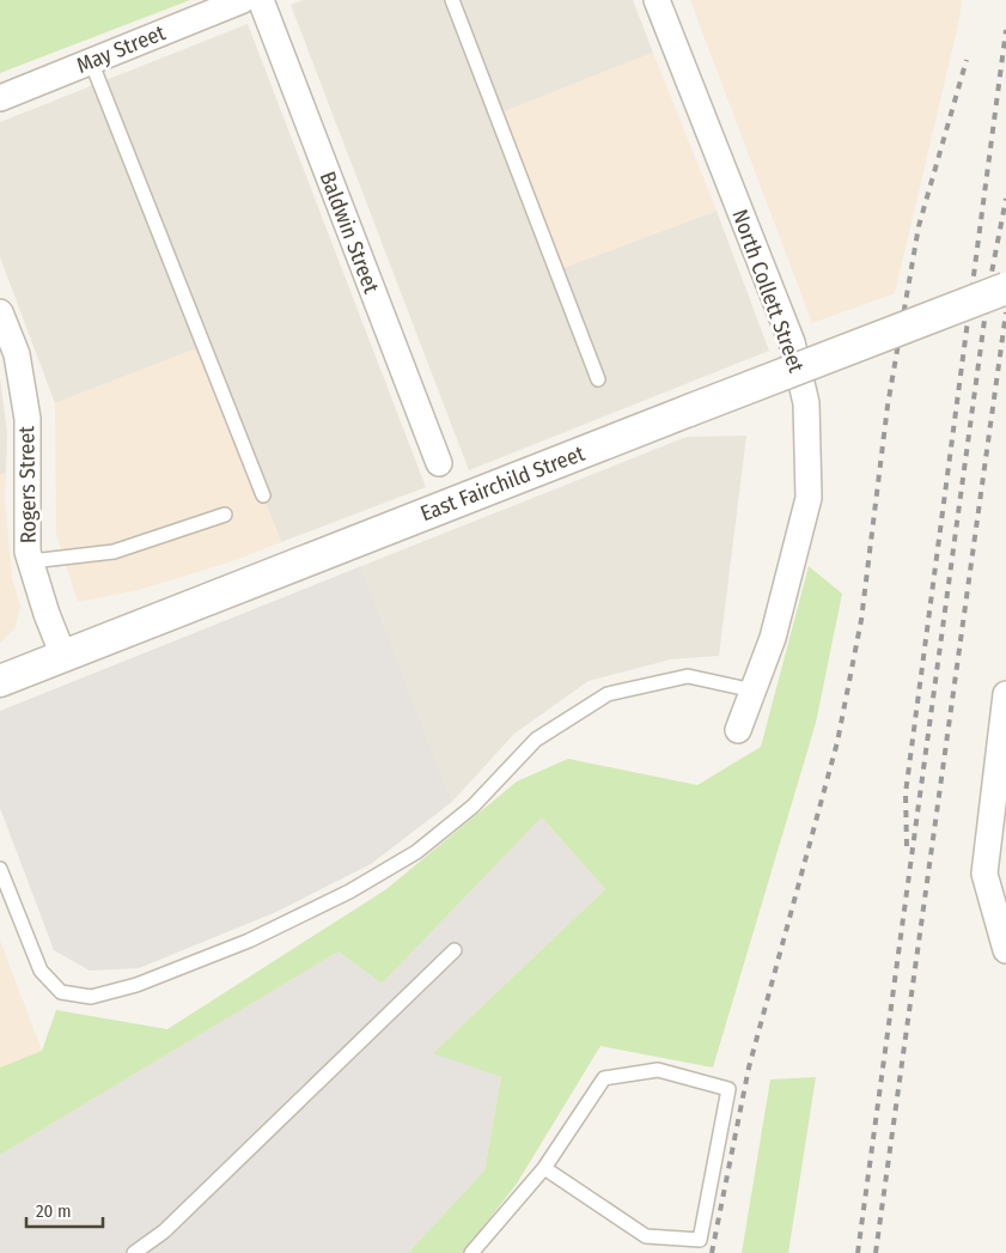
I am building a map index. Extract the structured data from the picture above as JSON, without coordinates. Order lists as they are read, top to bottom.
{
  "streets": {
    "street": [
      "May Street",
      "Baldwin Street",
      "North Collett Street",
      "East Fairchild Street",
      "Rogers Street"
    ]
  },
  "crossings": [
    ["East Fairchild Street", "Rogers Street"]
  ],
  "scale_bar": "20 m"
}
